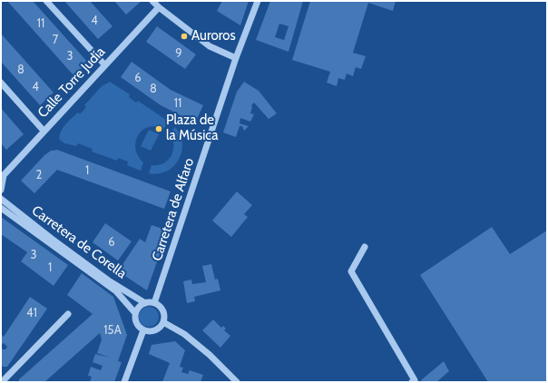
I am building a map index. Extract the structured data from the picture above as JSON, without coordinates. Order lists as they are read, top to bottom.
{
  "streets": {
    "street": ["Calle Torre Judía", "Carretera de Alfaro", "Carretera de Corella"]
  },
  "crossings": [
    ["Carretera de Alfaro", "Carretera de Corella"]
  ],
  "places": ["Auroros", "Plaza de la Música"],
  "house_numbers": [
    "4",
    "11",
    "7",
    "9",
    "3",
    "8",
    "6",
    "4",
    "8",
    "11",
    "1",
    "2",
    "6",
    "3",
    "1",
    "41",
    "15A"
  ]
}
